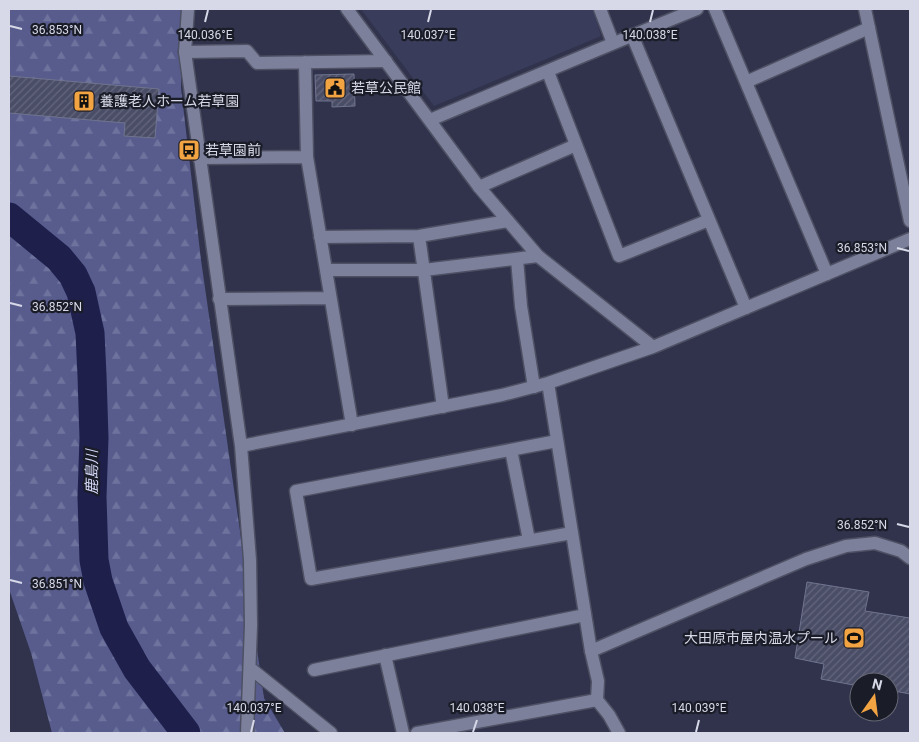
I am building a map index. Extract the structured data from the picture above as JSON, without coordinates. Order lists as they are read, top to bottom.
{
  "water": ["鹿島川"],
  "places": {
    "public building": ["若草公民館"],
    "building": ["養護老人ホーム若草園"],
    "bus stop": ["若草園前"],
    "sports": ["大田原市屋内温水プール"]
  },
  "north": "top",
  "coordinates": [
    "36.853°N",
    "140.036°E",
    "140.037°E",
    "140.038°E",
    "36.852°N",
    "36.851°N",
    "140.039°E"
  ]
}
